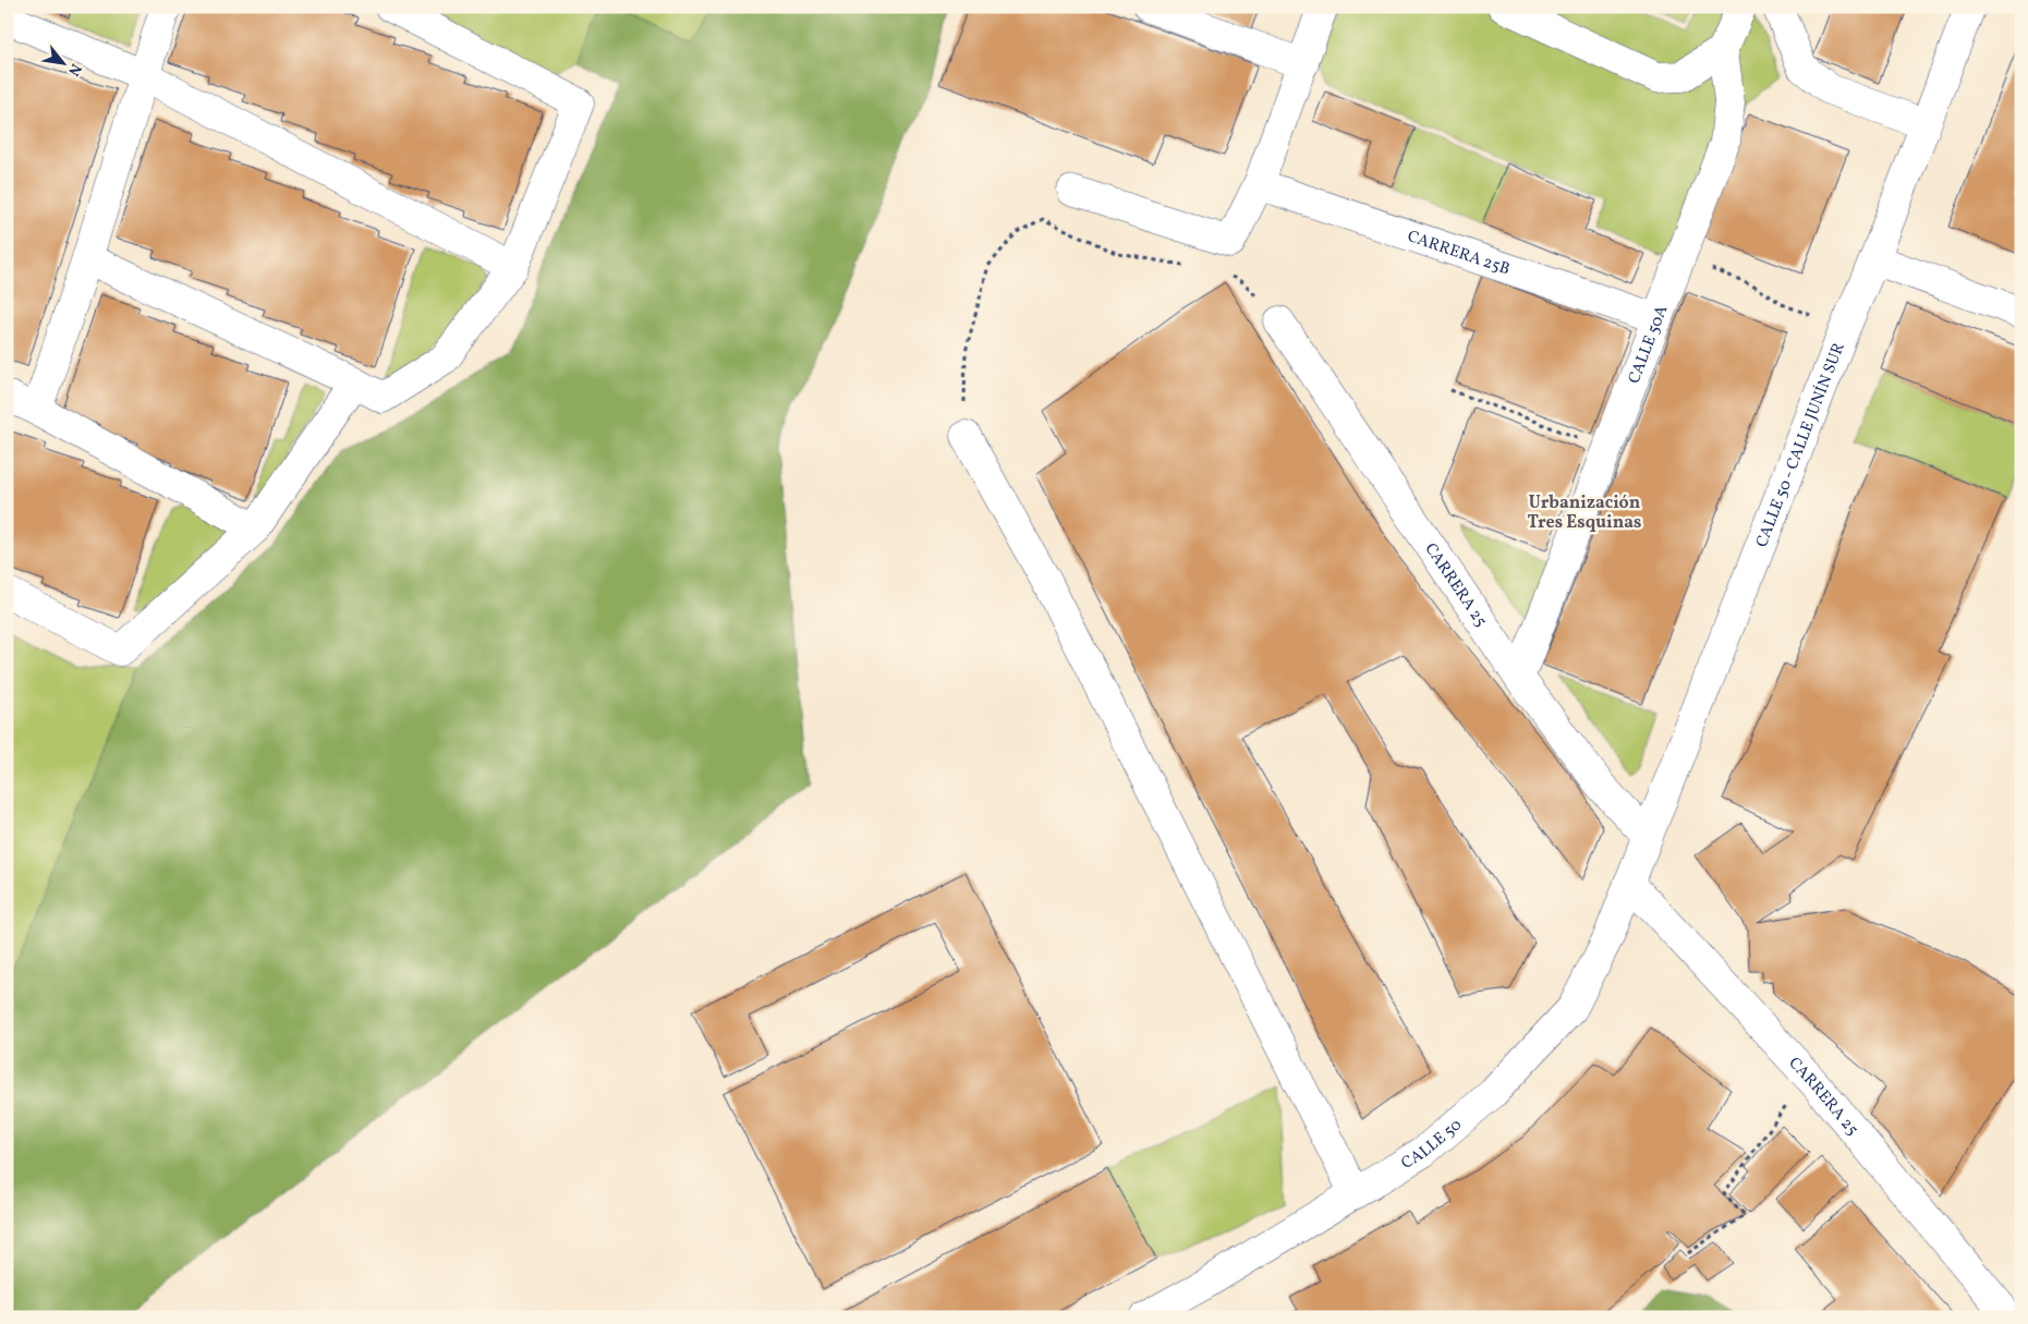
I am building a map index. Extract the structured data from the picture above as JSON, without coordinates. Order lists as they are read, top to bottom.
{
  "streets": {
    "street": [
      "CARRERA 25B",
      "CALLE 50A",
      "CALLE 50 - CALLE JUNÍN SUR",
      "CARRERA 25",
      "CALLE 50"
    ]
  },
  "crossings": [
    ["CARRERA 25B", "CALLE 50A"],
    ["CALLE 50A", "CARRERA 25"],
    ["CALLE 50 - CALLE JUNÍN SUR", "CARRERA 25"],
    ["CALLE 50 - CALLE JUNÍN SUR", "CALLE 50"],
    ["CARRERA 25", "CALLE 50"]
  ],
  "districts": ["Urbanización Tres Esquinas"],
  "north": "bottom right"
}
